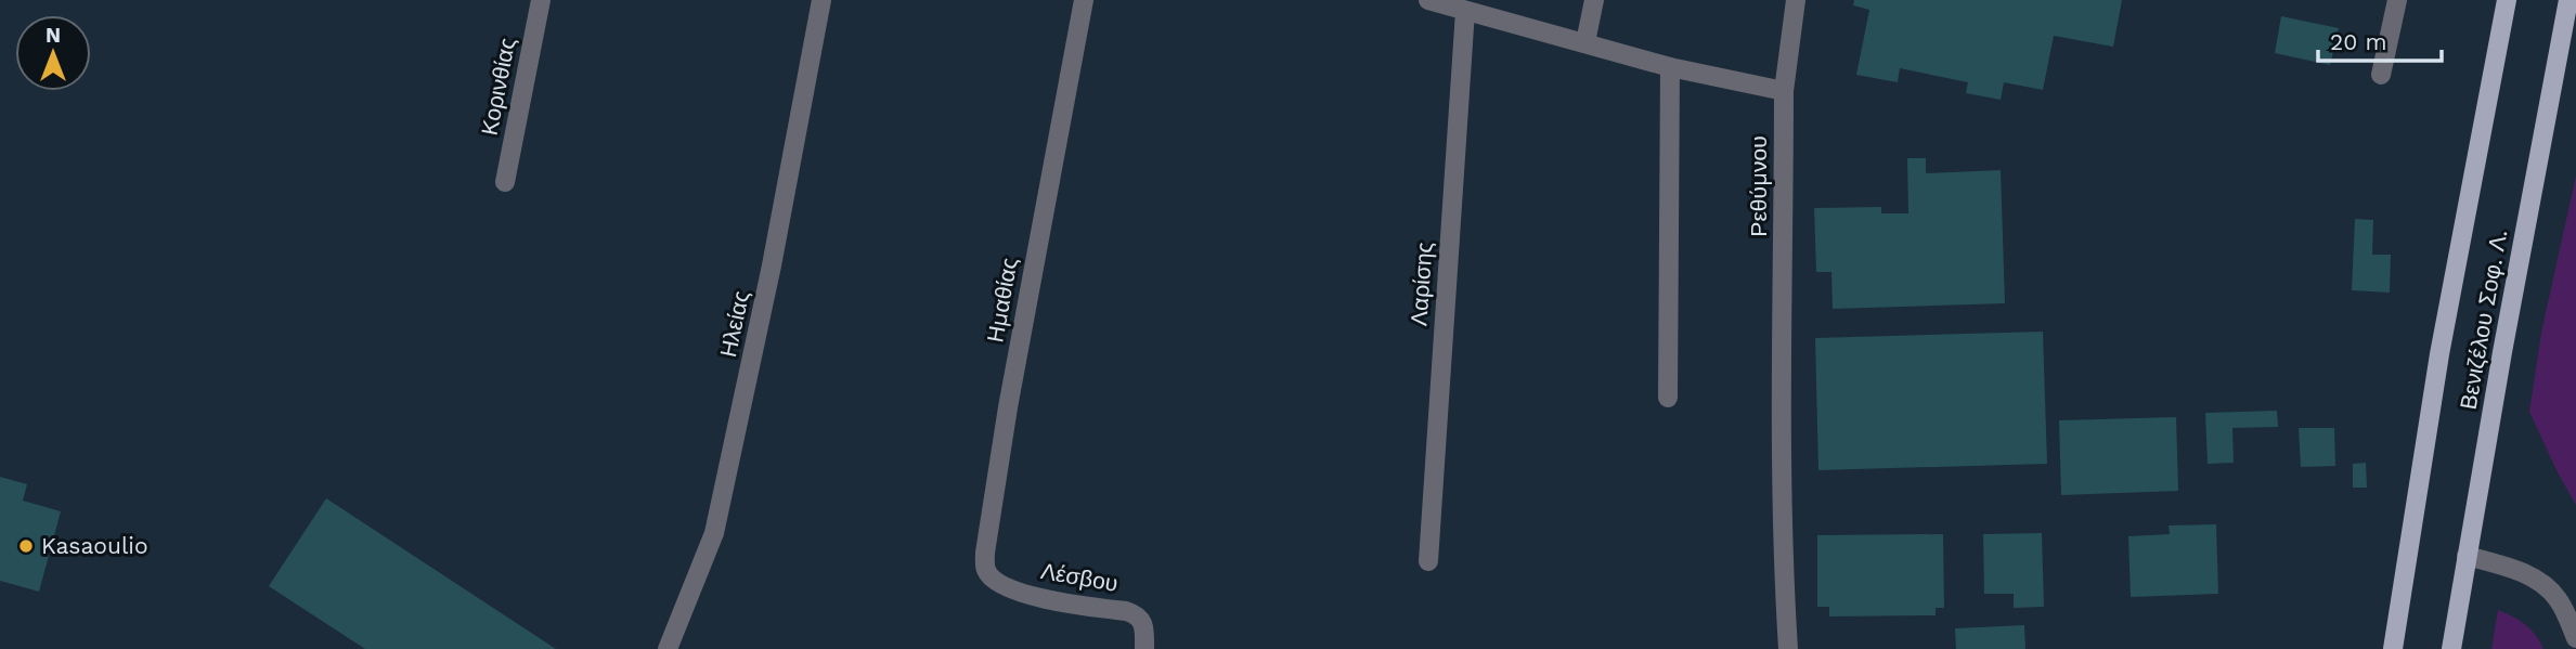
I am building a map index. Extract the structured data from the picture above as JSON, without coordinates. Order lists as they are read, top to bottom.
{
  "streets": {
    "main road": ["Βενιζέλου Σοφ. Λ."],
    "street": [
      "Κορινθίας",
      "Ρεθύμνου",
      "Λαρίσης",
      "Ημαθίας",
      "Ηλείας",
      "Λέσβου"
    ]
  },
  "crossings": [
    ["Ημαθίας", "Λέσβου"]
  ],
  "places": ["Kasaoulio"],
  "scale_bar": "20 m",
  "north": "top"
}
